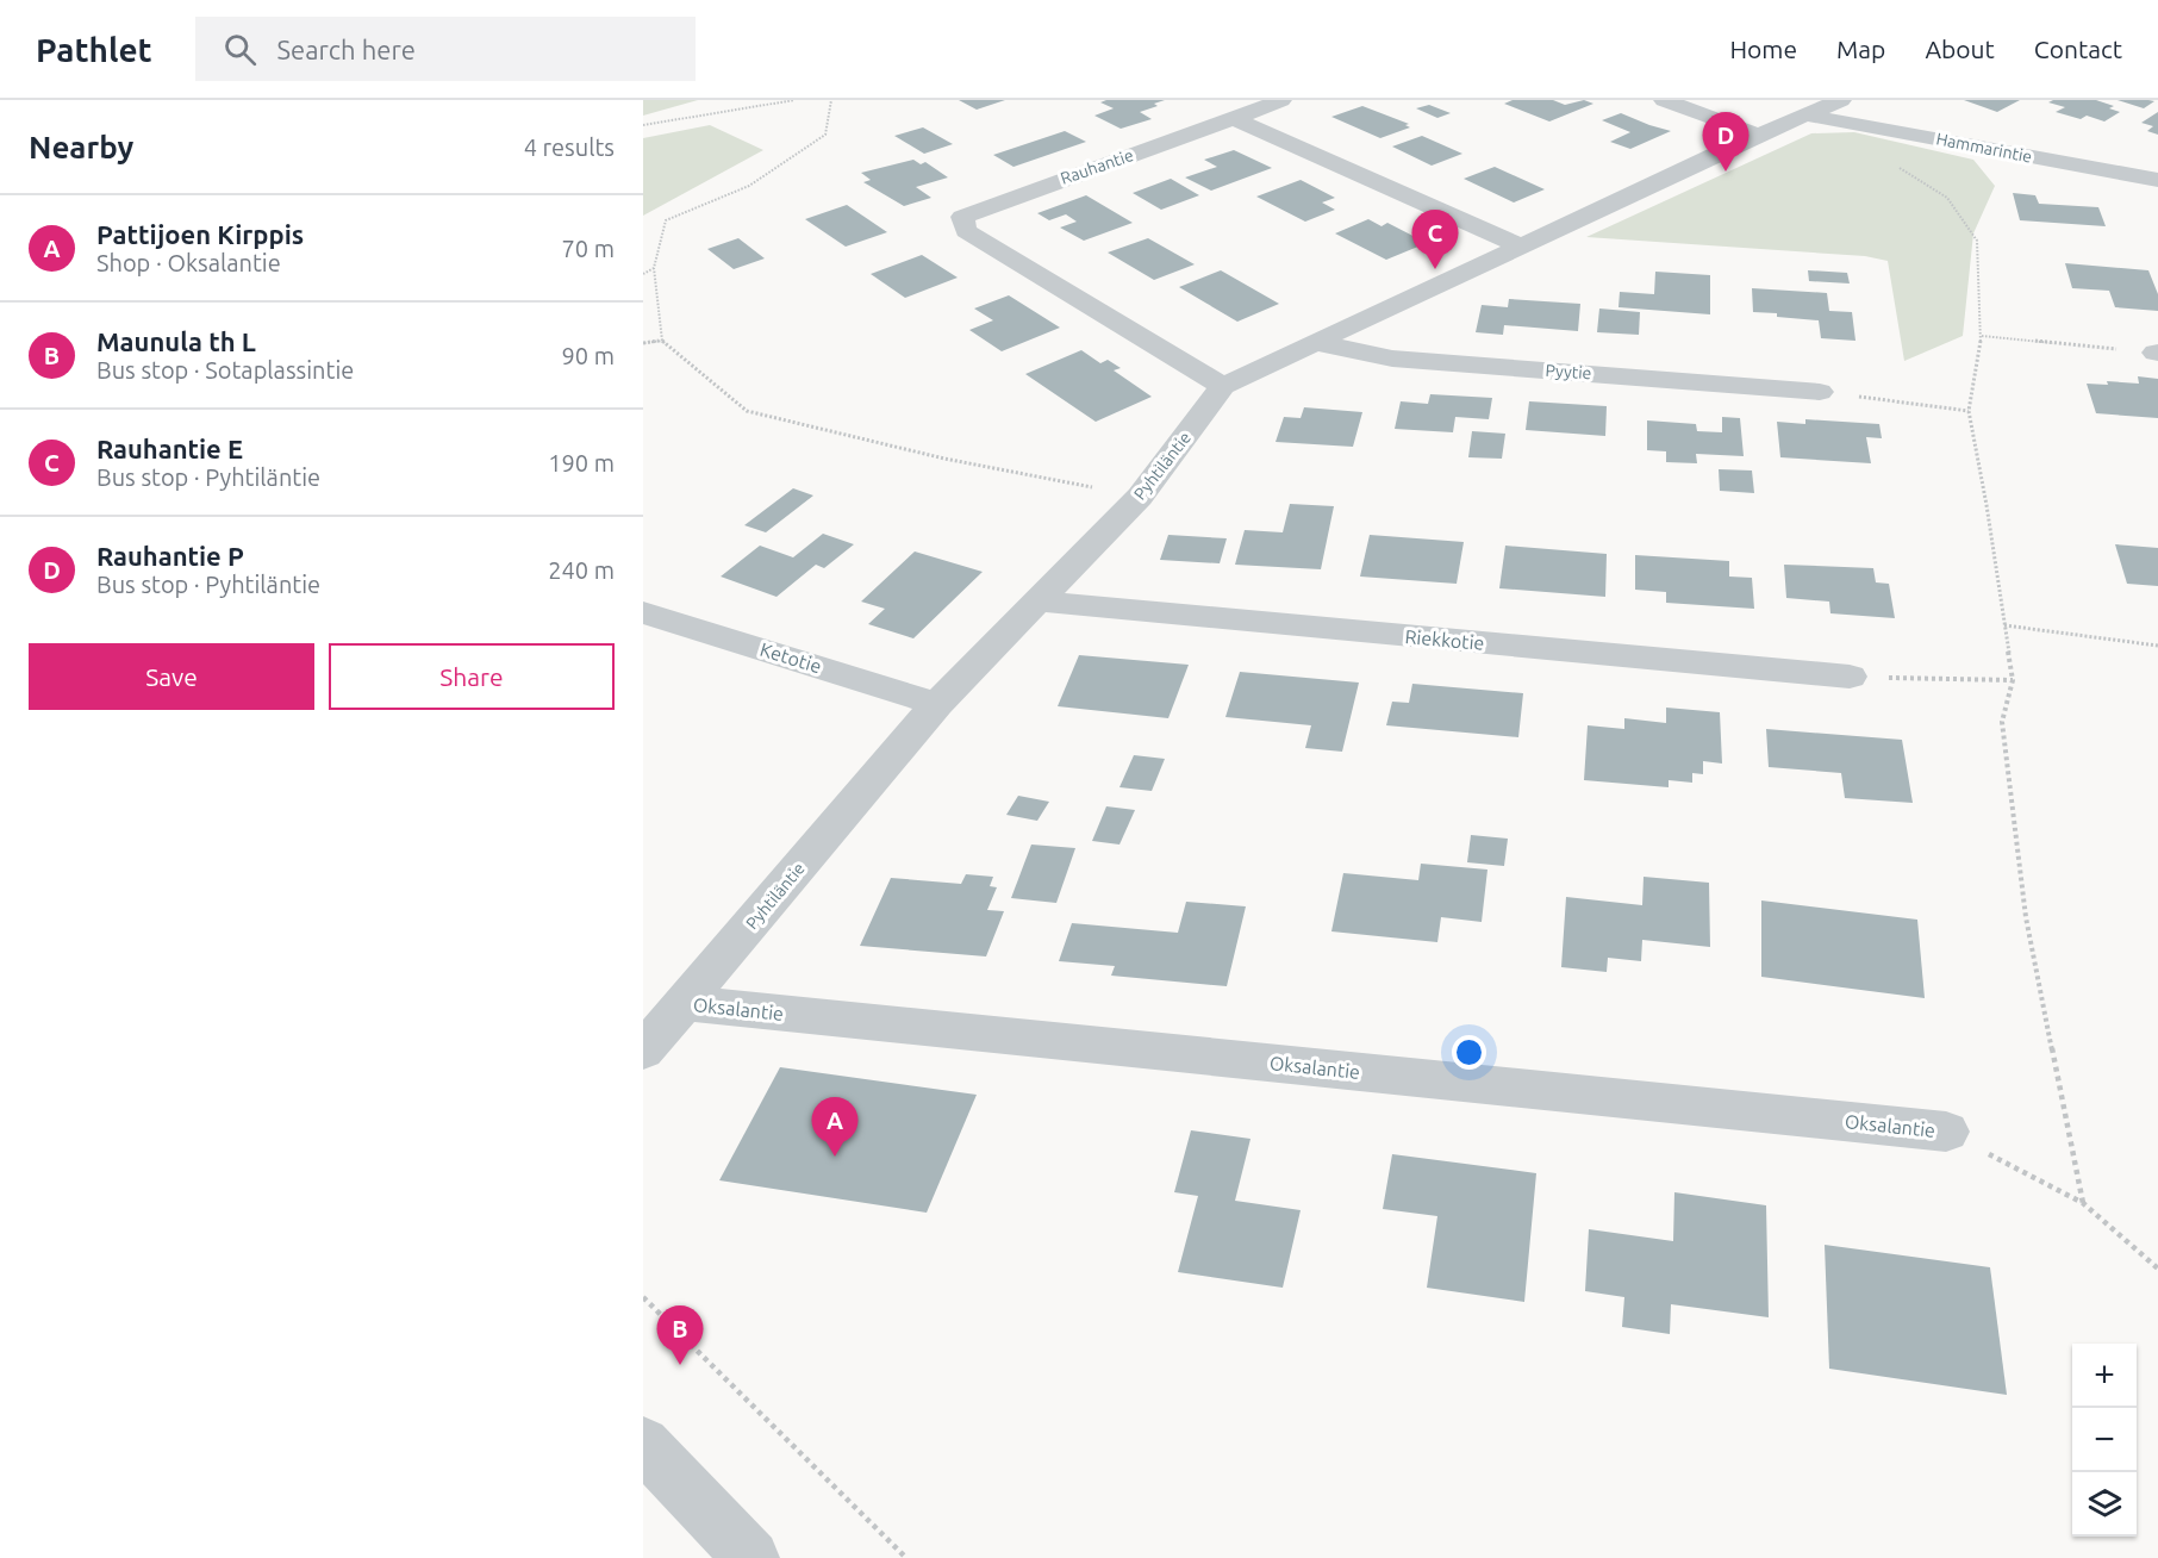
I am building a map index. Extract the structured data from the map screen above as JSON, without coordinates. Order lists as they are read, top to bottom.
{
  "streets": {
    "street": [
      "Hammarintie",
      "Rauhantie",
      "Pyytie",
      "Pyhtiläntie",
      "Riekkotie",
      "Ketotie",
      "Oksalantie"
    ]
  },
  "crossings": [
    ["Hammarintie", "Pyhtiläntie"],
    ["Rauhantie", "Pyhtiläntie"],
    ["Pyytie", "Pyhtiläntie"],
    ["Pyhtiläntie", "Riekkotie"],
    ["Pyhtiläntie", "Ketotie"],
    ["Pyhtiläntie", "Oksalantie"]
  ],
  "page": {
    "header": "Pathlet",
    "search": "Search here",
    "nav": [
      "Home",
      "Map",
      "About",
      "Contact"
    ],
    "heading": ["Nearby", "4 results"],
    "pins": [
      "D",
      "C",
      "A",
      "B"
    ],
    "list": [
      {
        "mark": "A",
        "name": "Pattijoen Kirppis",
        "note": "Shop · Oksalantie",
        "value": "70 m"
      },
      {
        "mark": "B",
        "name": "Maunula th L",
        "note": "Bus stop · Sotaplassintie",
        "value": "90 m"
      },
      {
        "mark": "C",
        "name": "Rauhantie E",
        "note": "Bus stop · Pyhtiläntie",
        "value": "190 m"
      },
      {
        "mark": "D",
        "name": "Rauhantie P",
        "note": "Bus stop · Pyhtiläntie",
        "value": "240 m"
      }
    ],
    "buttons": ["Save", "Share"],
    "map_buttons": ["+", "−"]
  }
}
